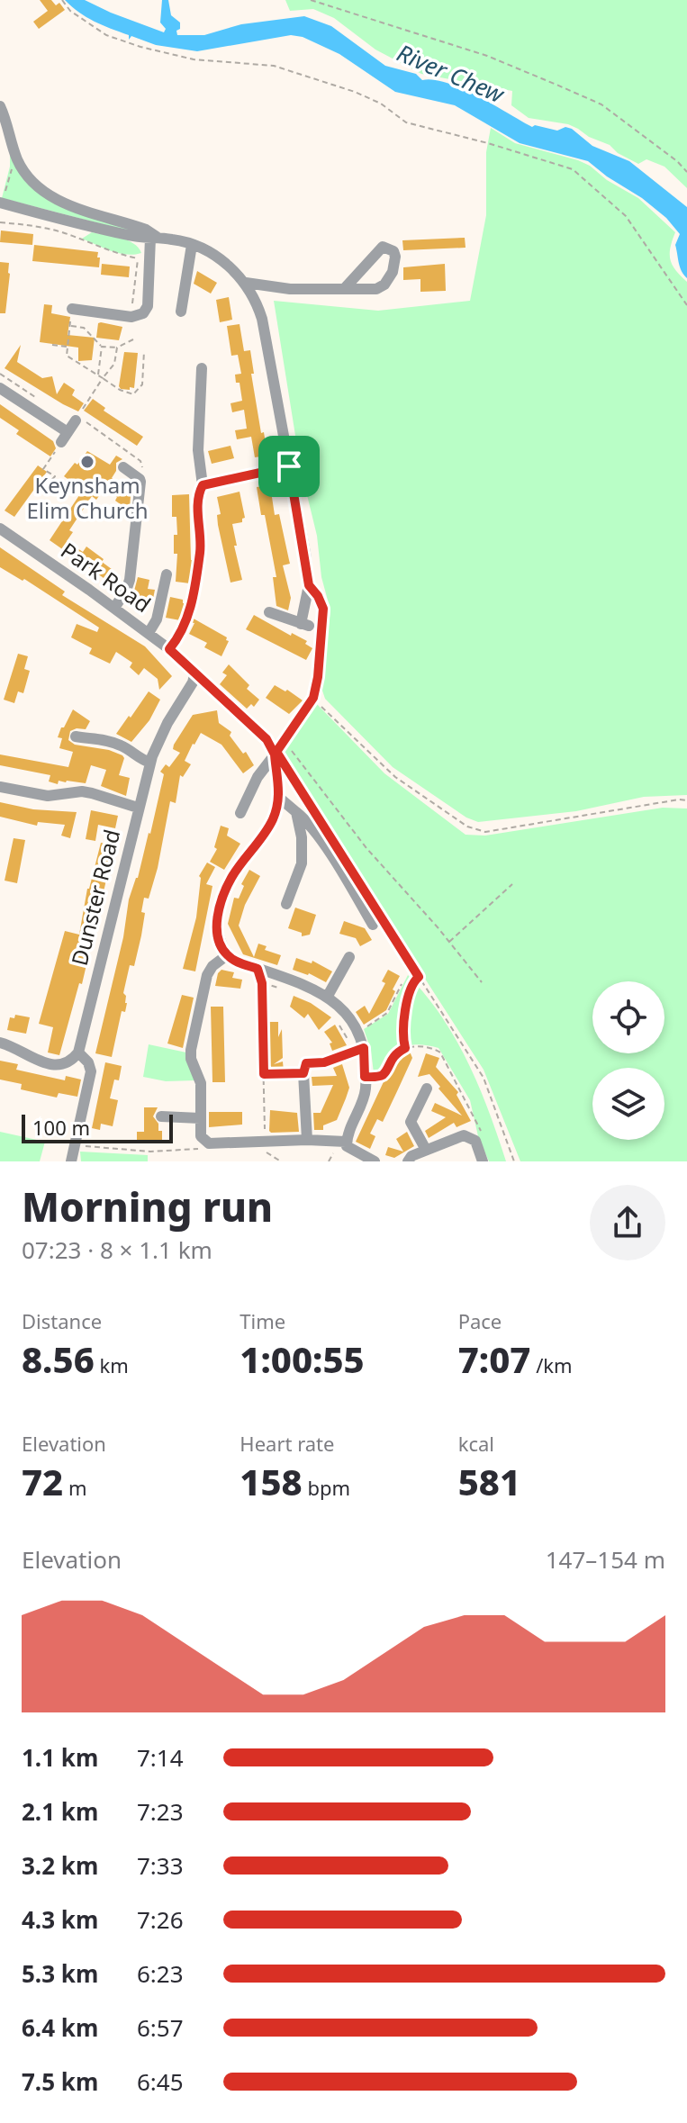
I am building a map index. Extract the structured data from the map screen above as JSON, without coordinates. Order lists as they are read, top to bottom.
{
  "streets": {
    "street": ["Park Road", "Dunster Road"]
  },
  "crossings": [
    ["Park Road", "Dunster Road"]
  ],
  "water": ["River Chew"],
  "places": ["Keynsham Elim Church"],
  "scale_bar": "100 m",
  "page": {
    "scale": "100 m",
    "heading": ["Morning run", "07:23 · 8 × 1.1 km"],
    "stats": [
      ["Distance", "8.56 km"],
      ["Time", "1:00:55"],
      ["Pace", "7:07 /km"],
      ["Elevation", "72 m"],
      ["Heart rate", "158 bpm"],
      ["kcal", "581"]
    ],
    "chart": ["Elevation", "147–154 m"],
    "list": [
      {
        "name": "1.1 km",
        "note": "7:14"
      },
      {
        "name": "2.1 km",
        "note": "7:23"
      },
      {
        "name": "3.2 km",
        "note": "7:33"
      },
      {
        "name": "4.3 km",
        "note": "7:26"
      },
      {
        "name": "5.3 km",
        "note": "6:23"
      },
      {
        "name": "6.4 km",
        "note": "6:57"
      },
      {
        "name": "7.5 km",
        "note": "6:45"
      }
    ]
  }
}
